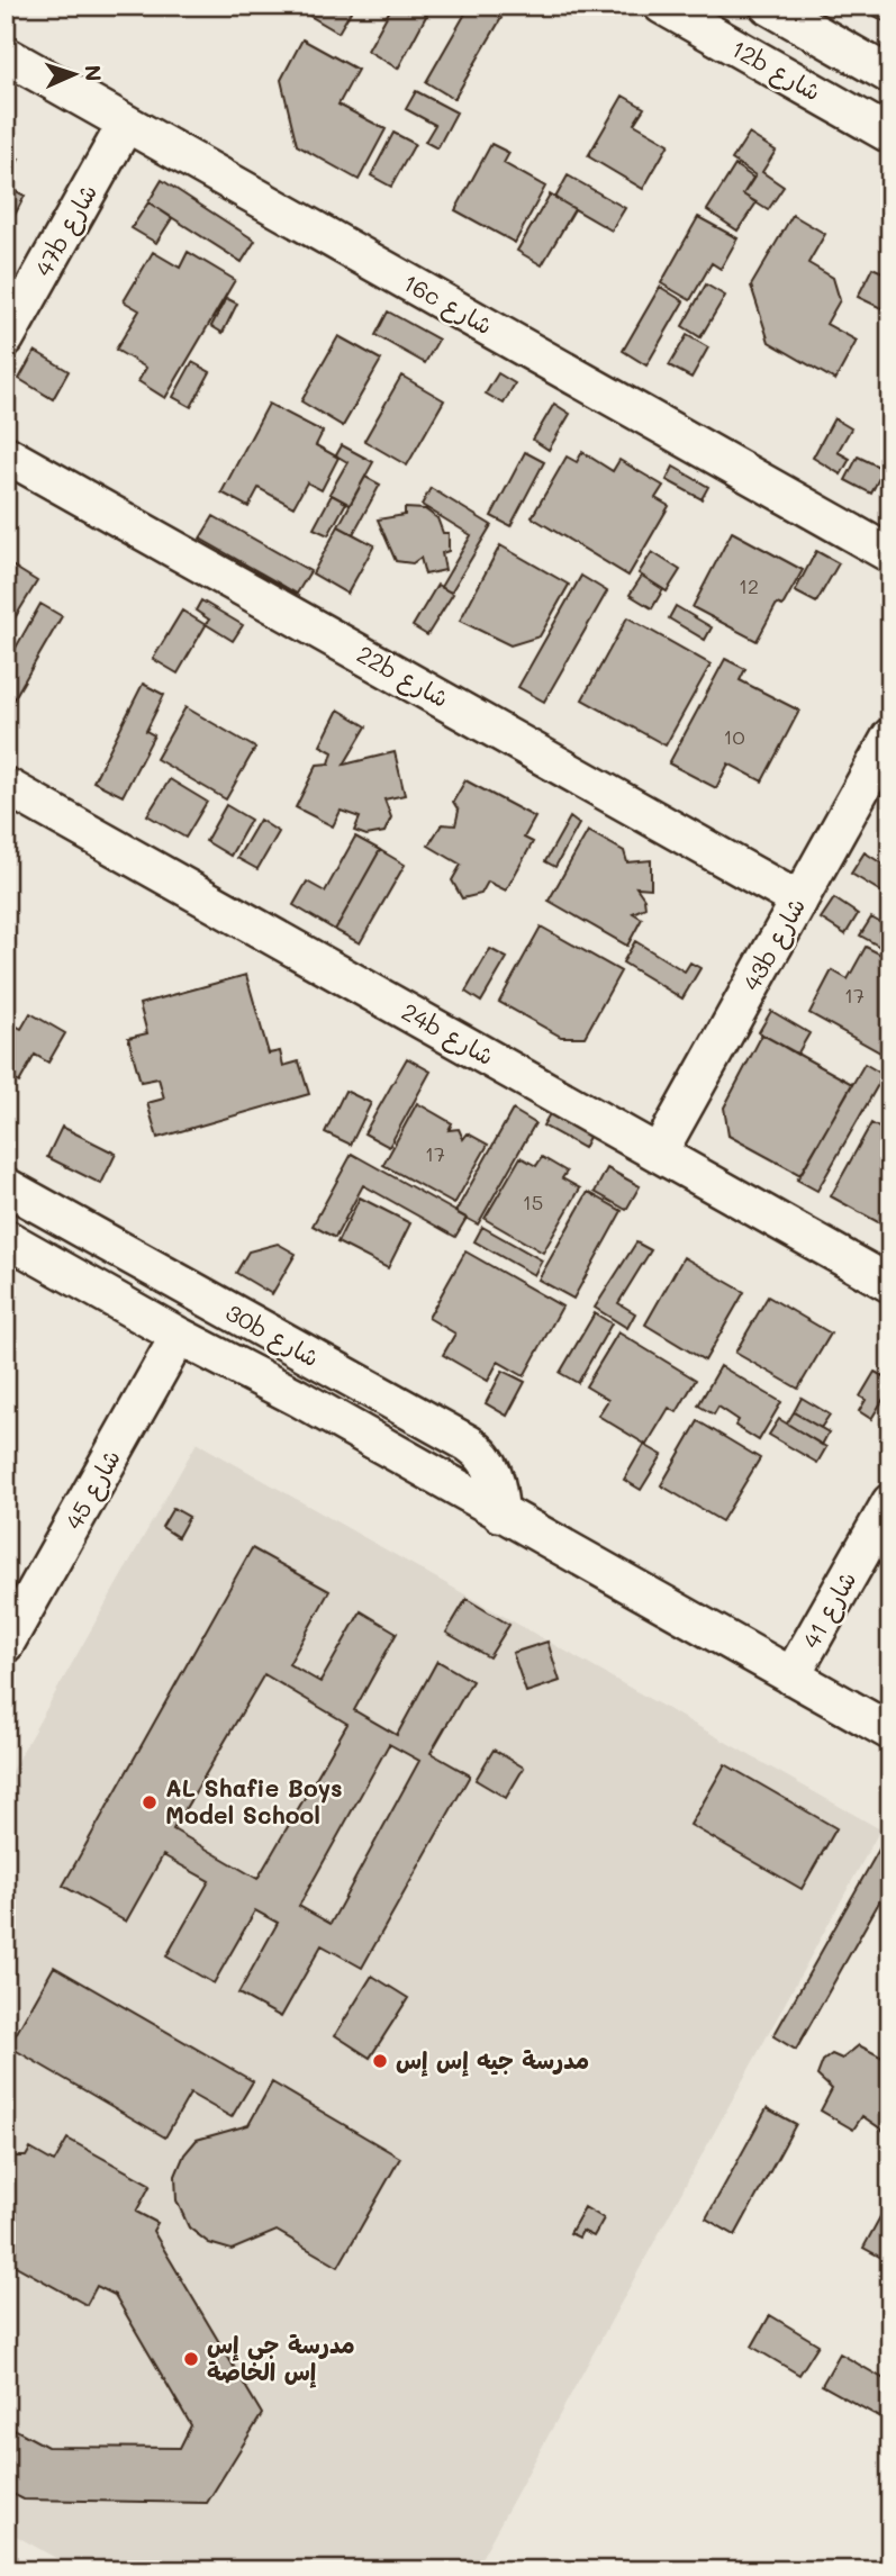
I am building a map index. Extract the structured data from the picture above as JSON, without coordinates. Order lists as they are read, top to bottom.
{
  "streets": {
    "street": [
      "12b شارع",
      "47b شارع",
      "16c شارع",
      "22b شارع",
      "43b شارع",
      "24b شارع",
      "30b شارع",
      "شارع 45",
      "شارع 41"
    ]
  },
  "crossings": [
    ["47b شارع", "16c شارع"],
    ["22b شارع", "43b شارع"],
    ["43b شارع", "24b شارع"],
    ["30b شارع", "شارع 45"],
    ["30b شارع", "شارع 41"]
  ],
  "places": ["AL Shafie Boys Model School", "مدرسة جيه إس إس", "مدرسة جي إس إس الخاصة"],
  "house_numbers": [
    "12",
    "10",
    "17",
    "17",
    "15"
  ],
  "north": "right"
}
